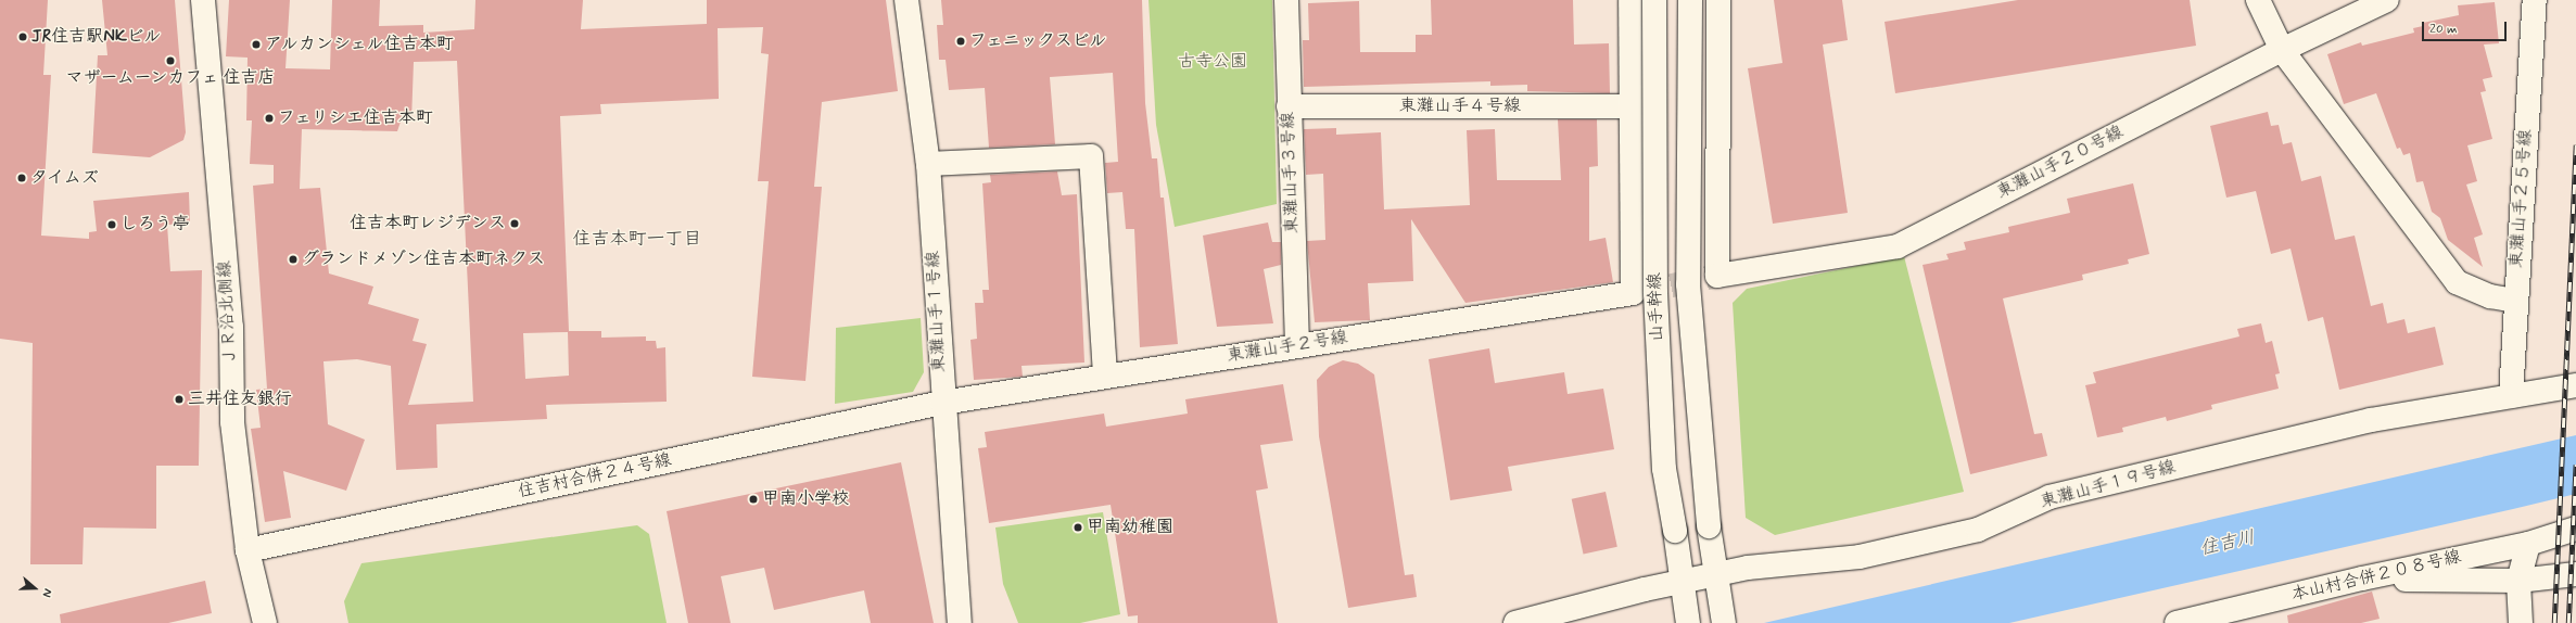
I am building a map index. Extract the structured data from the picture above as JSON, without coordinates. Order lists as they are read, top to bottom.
{
  "streets": {
    "street": [
      "東灘山手４号線",
      "東灘山手２０号線",
      "東灘山手３号線",
      "東灘山手２５号線",
      "山手幹線",
      "東灘山手１号線",
      "ＪＲ沿北側線",
      "東灘山手２号線",
      "住吉村合併２４号線",
      "東灘山手１９号線",
      "本山村合併２０８号線"
    ]
  },
  "crossings": [
    ["東灘山手４号線", "東灘山手３号線"],
    ["東灘山手４号線", "東灘山手２号線"],
    ["東灘山手３号線", "東灘山手２号線"],
    ["東灘山手２５号線", "東灘山手１９号線"],
    ["山手幹線", "東灘山手１９号線"],
    ["東灘山手１号線", "東灘山手２号線"],
    ["東灘山手１号線", "住吉村合併２４号線"],
    ["ＪＲ沿北側線", "住吉村合併２４号線"],
    ["東灘山手２号線", "住吉村合併２４号線"]
  ],
  "districts": ["住吉本町一丁目"],
  "water": ["住吉川"],
  "parks": ["古寺公園"],
  "places": [
    "JR住吉駅NKビル",
    "フェニックスビル",
    "アルカンシェル住吉本町",
    "マザームーンカフェ 住吉店",
    "フェリシエ住吉本町",
    "タイムズ",
    "住吉本町レジデンス",
    "しろう亭",
    "グランドメゾン住吉本町ネクス",
    "三井住友銀行",
    "甲南小学校",
    "甲南幼稚園"
  ],
  "scale_bar": "20 m",
  "north": "right"
}
